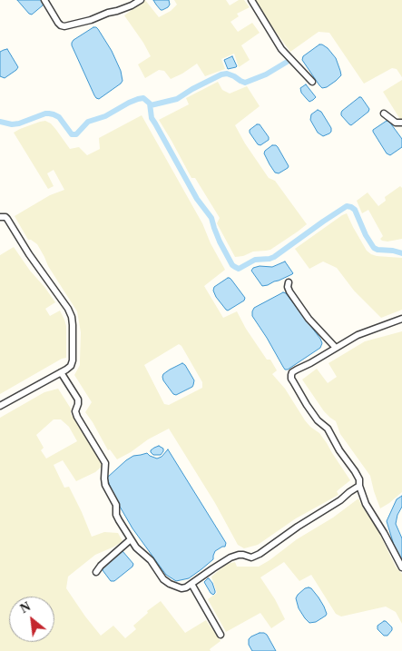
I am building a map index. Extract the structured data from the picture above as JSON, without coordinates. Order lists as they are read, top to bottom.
{
  "north": "top left"
}
